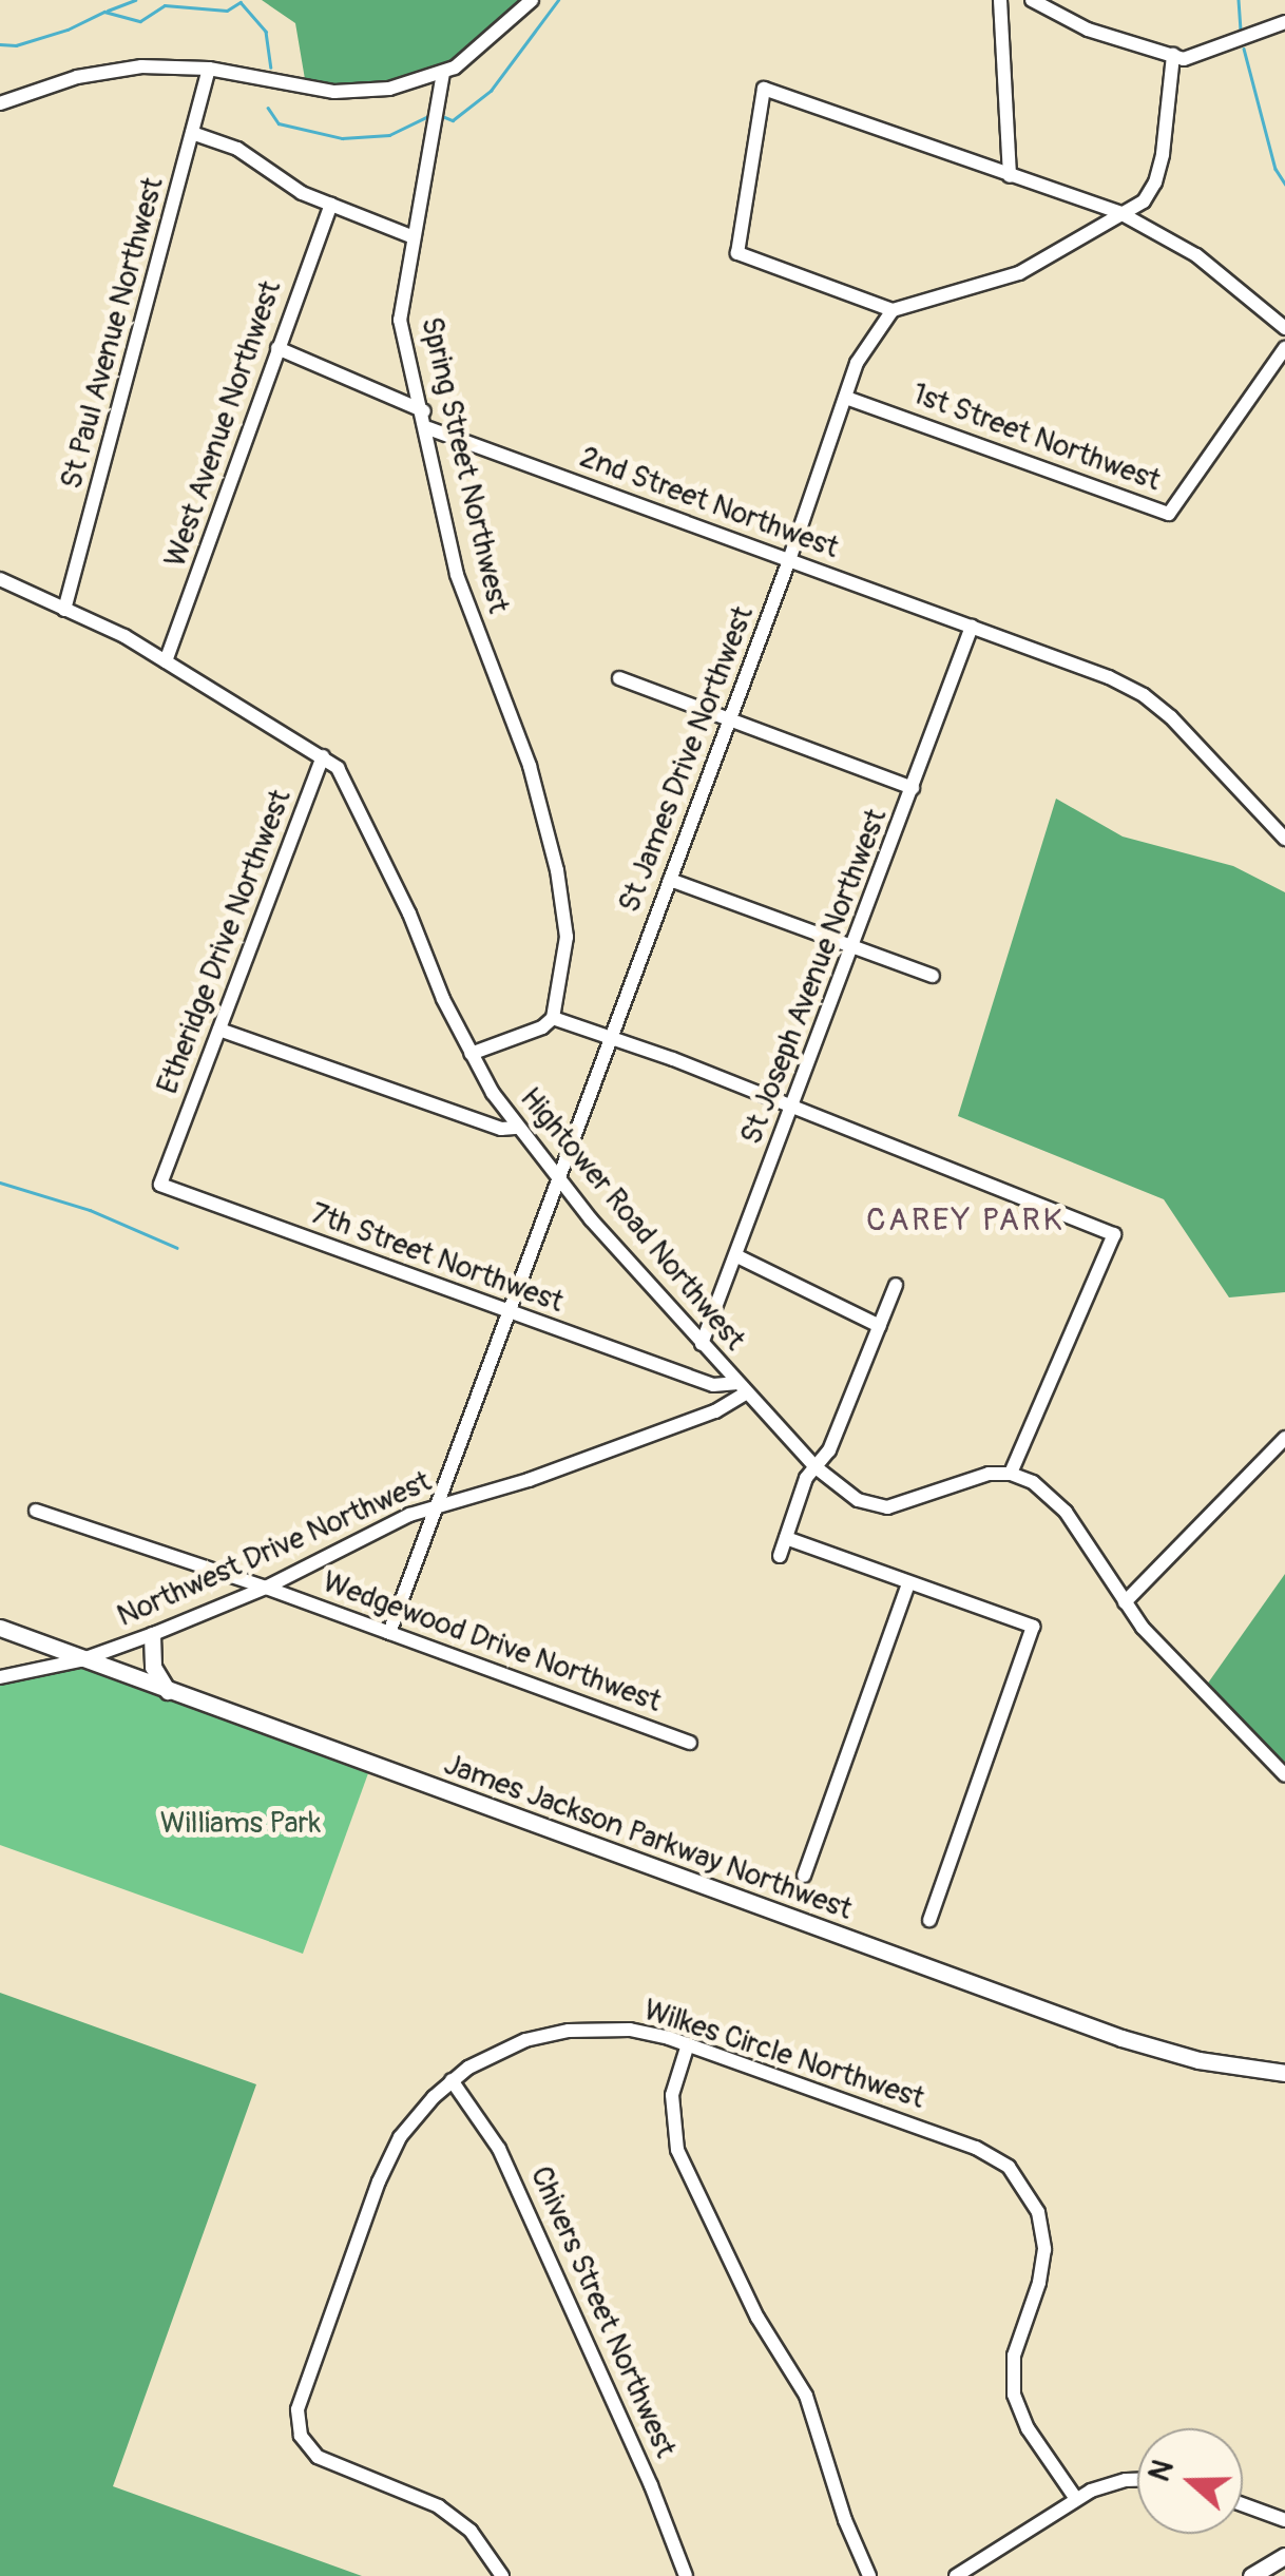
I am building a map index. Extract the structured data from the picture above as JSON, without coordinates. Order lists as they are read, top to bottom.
{
  "streets": {
    "main road": ["James Jackson Parkway Northwest"],
    "street": [
      "St Paul Avenue Northwest",
      "West Avenue Northwest",
      "1st Street Northwest",
      "Spring Street Northwest",
      "2nd Street Northwest",
      "St James Drive Northwest",
      "Etheridge Drive Northwest",
      "St Joseph Avenue Northwest",
      "Hightower Road Northwest",
      "7th Street Northwest",
      "Northwest Drive Northwest",
      "Wedgewood Drive Northwest",
      "Wilkes Circle Northwest",
      "Chivers Street Northwest"
    ]
  },
  "crossings": [
    ["St Paul Avenue Northwest", "Hightower Road Northwest"],
    ["West Avenue Northwest", "Hightower Road Northwest"],
    ["1st Street Northwest", "St James Drive Northwest"],
    ["Spring Street Northwest", "2nd Street Northwest"],
    ["2nd Street Northwest", "St James Drive Northwest"],
    ["2nd Street Northwest", "St Joseph Avenue Northwest"],
    ["St James Drive Northwest", "Hightower Road Northwest"],
    ["St James Drive Northwest", "7th Street Northwest"],
    ["St James Drive Northwest", "Northwest Drive Northwest"],
    ["St James Drive Northwest", "Wedgewood Drive Northwest"],
    ["Etheridge Drive Northwest", "Hightower Road Northwest"],
    ["Etheridge Drive Northwest", "7th Street Northwest"],
    ["St Joseph Avenue Northwest", "Hightower Road Northwest"],
    ["Hightower Road Northwest", "7th Street Northwest"],
    ["Hightower Road Northwest", "Northwest Drive Northwest"],
    ["7th Street Northwest", "Northwest Drive Northwest"],
    ["Northwest Drive Northwest", "Wedgewood Drive Northwest"],
    ["Northwest Drive Northwest", "James Jackson Parkway Northwest"],
    ["Wilkes Circle Northwest", "Chivers Street Northwest"]
  ],
  "districts": ["CAREY PARK"],
  "parks": ["Williams Park"],
  "north": "left"
}
